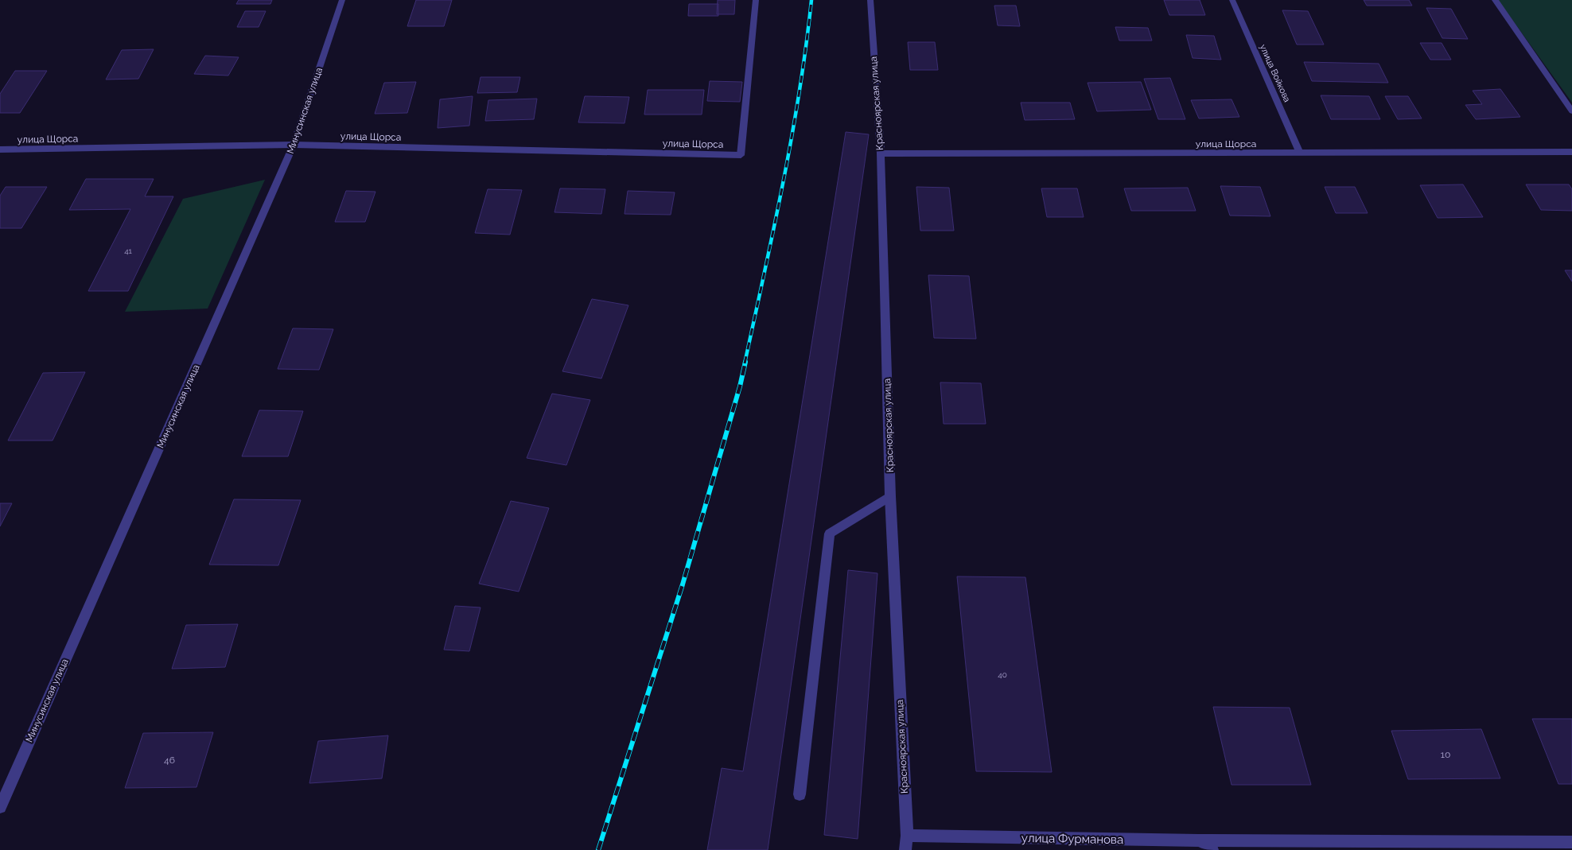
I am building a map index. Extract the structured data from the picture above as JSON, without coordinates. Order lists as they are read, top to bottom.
{
  "streets": {
    "street": [
      "улица Войкова",
      "Красноярская улица",
      "Минусинская улица",
      "улица Щорса",
      "улица Фурманова"
    ]
  },
  "crossings": [
    ["улица Войкова", "улица Щорса"],
    ["Красноярская улица", "улица Щорса"],
    ["Красноярская улица", "улица Фурманова"],
    ["Минусинская улица", "улица Щорса"]
  ],
  "house_numbers": [
    "41",
    "40",
    "10",
    "46"
  ]
}
